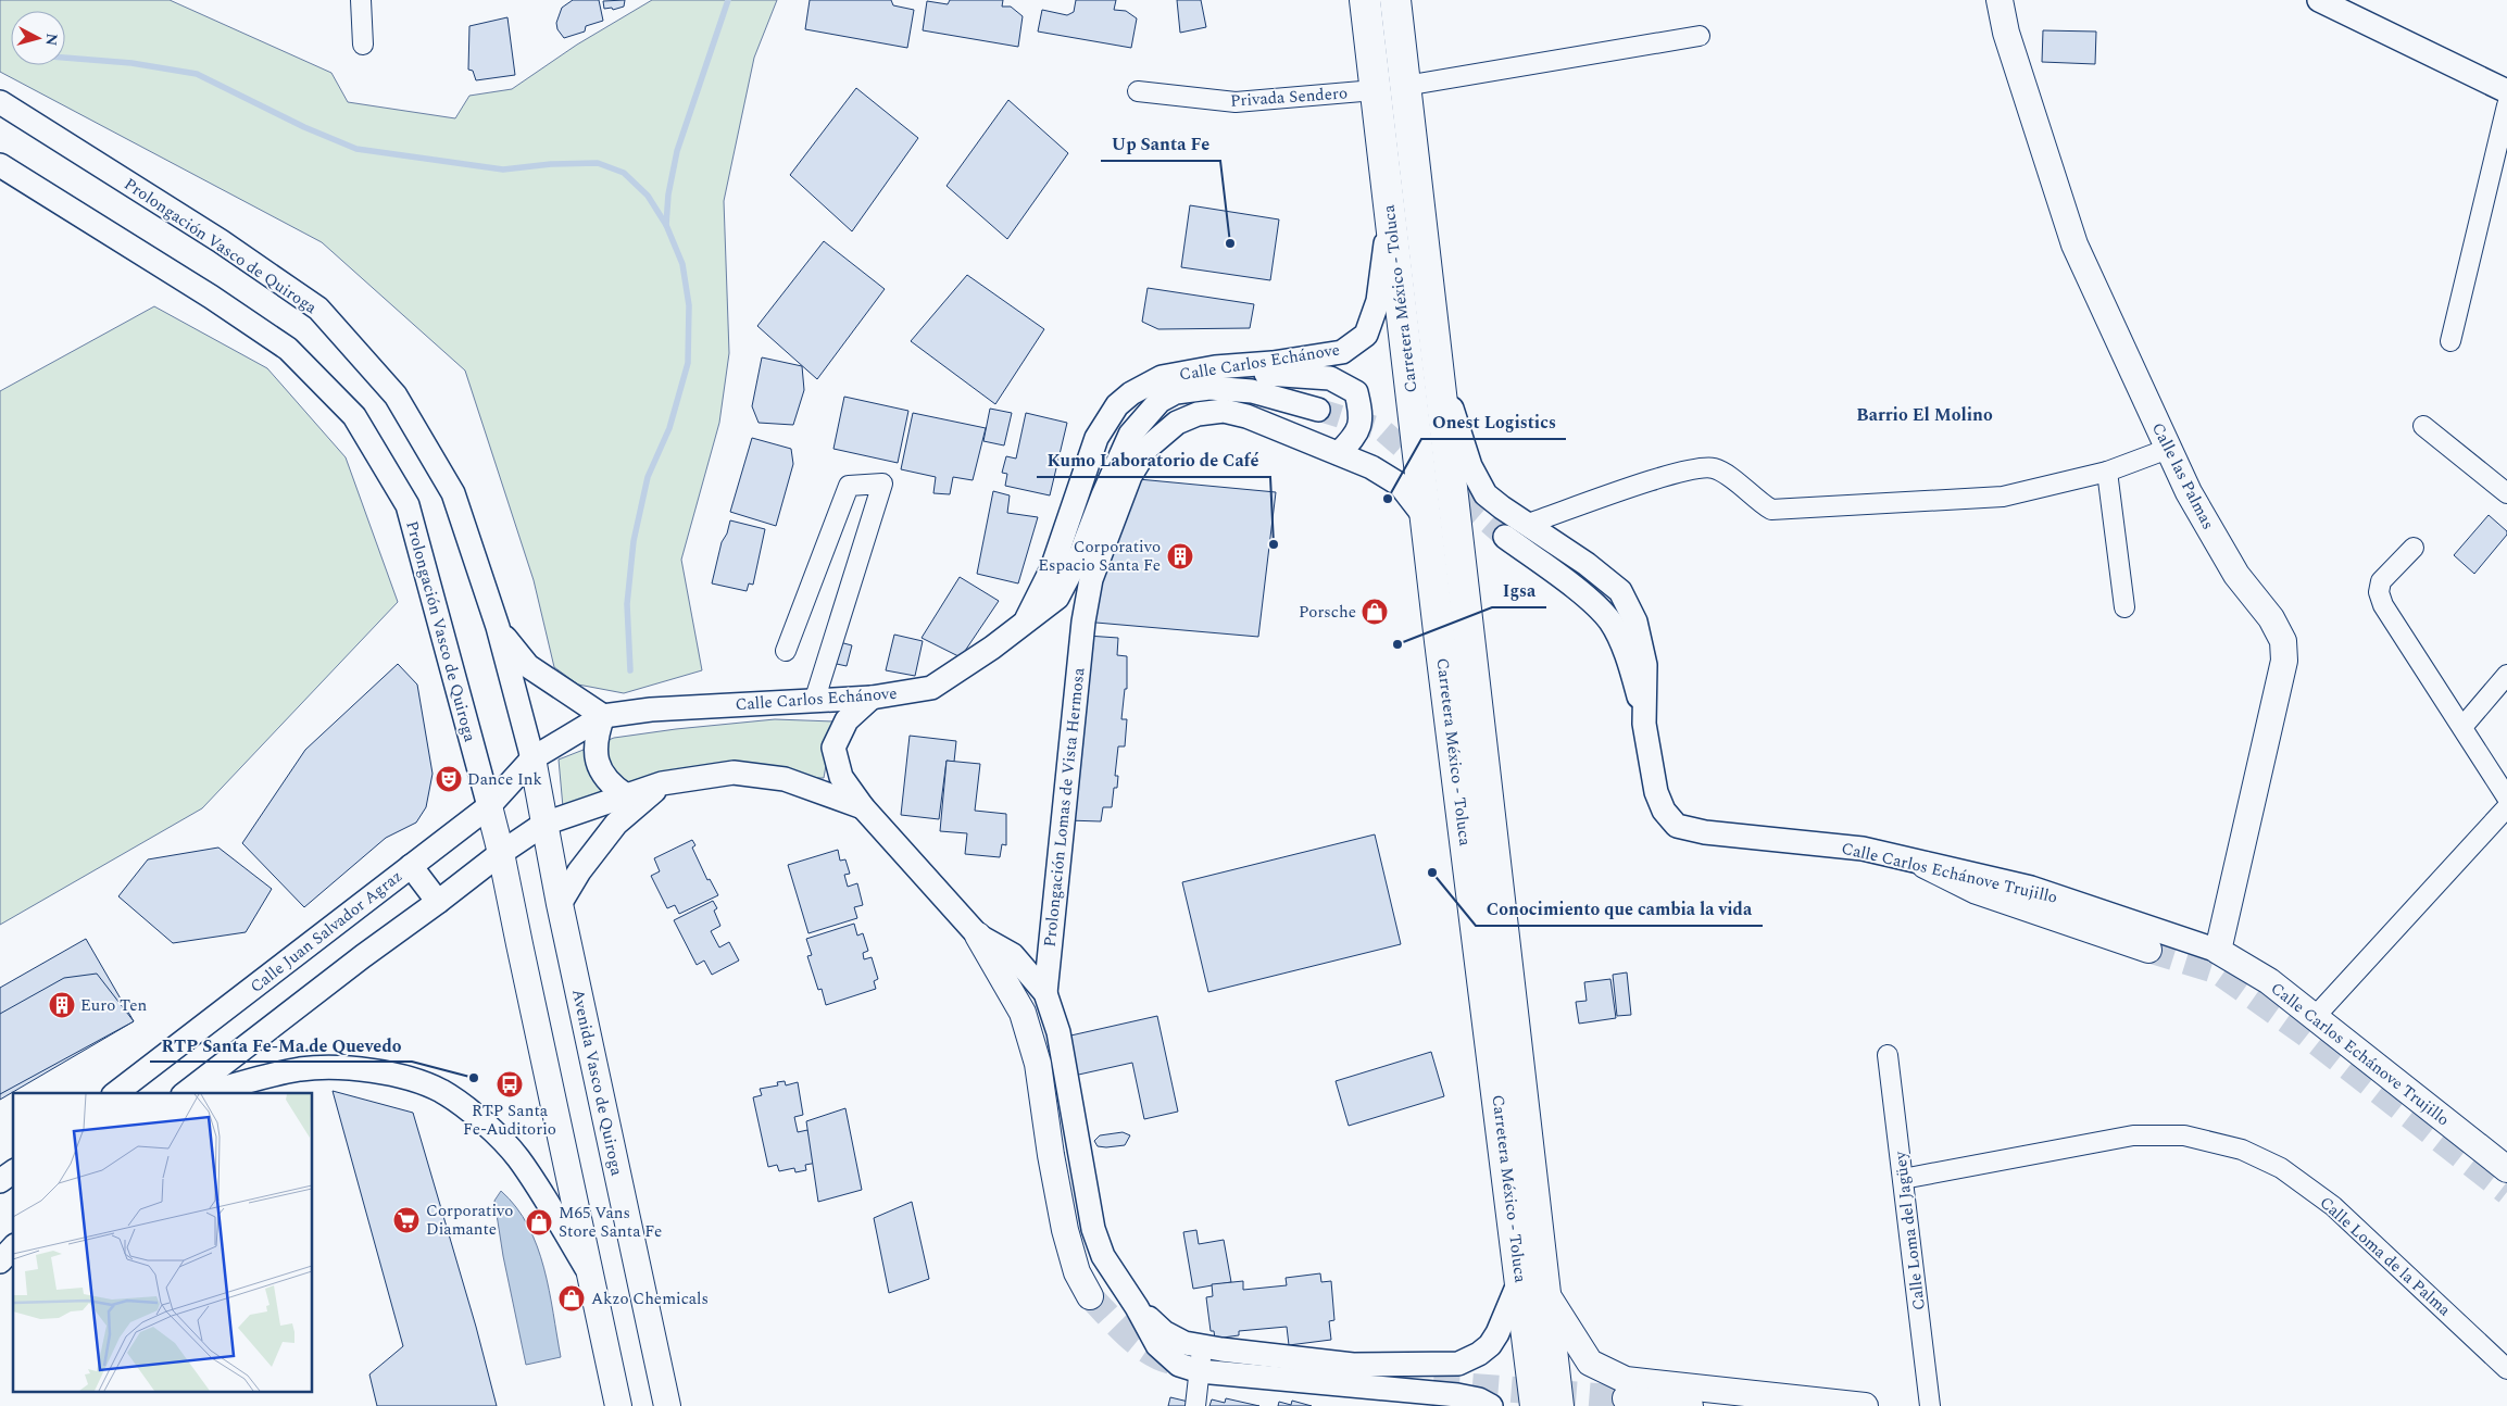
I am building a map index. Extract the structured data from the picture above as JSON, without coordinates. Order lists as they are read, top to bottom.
{
  "streets": {
    "main road": [
      "Carretera México - Toluca",
      "Calle las Palmas",
      "Calle Carlos Echánove Trujillo",
      "Avenida Vasco de Quiroga"
    ],
    "street": [
      "Privada Sendero",
      "Prolongación Vasco de Quiroga",
      "Calle Carlos Echánove",
      "Prolongación Lomas de Vista Hermosa",
      "Calle Juan Salvador Agraz",
      "Calle Loma del Jagüey",
      "Calle Loma de la Palma"
    ]
  },
  "crossings": [
    ["Privada Sendero", "Carretera México - Toluca"],
    ["Prolongación Vasco de Quiroga", "Calle Carlos Echánove"],
    ["Prolongación Vasco de Quiroga", "Calle Juan Salvador Agraz"],
    ["Prolongación Vasco de Quiroga", "Avenida Vasco de Quiroga"],
    ["Carretera México - Toluca", "Calle Carlos Echánove"],
    ["Carretera México - Toluca", "Prolongación Lomas de Vista Hermosa"],
    ["Carretera México - Toluca", "Calle Carlos Echánove Trujillo"],
    ["Calle Carlos Echánove", "Calle Juan Salvador Agraz"],
    ["Calle Carlos Echánove", "Avenida Vasco de Quiroga"],
    ["Calle las Palmas", "Calle Carlos Echánove Trujillo"],
    ["Prolongación Lomas de Vista Hermosa", "Avenida Vasco de Quiroga"],
    ["Calle Juan Salvador Agraz", "Avenida Vasco de Quiroga"],
    ["Calle Loma del Jagüey", "Calle Loma de la Palma"]
  ],
  "districts": ["Barrio El Molino"],
  "places": {
    "other": [
      "Up Santa Fe",
      "Onest Logistics",
      "Kumo Laboratorio de Café",
      "Igsa",
      "Conocimiento que cambia la vida",
      "RTP Santa Fe-Ma.de Quevedo"
    ],
    "building": ["Corporativo Espacio Santa Fe", "Euro Ten"],
    "shop": ["Porsche", "M65 Vans Store Santa Fe", "Akzo Chemicals"],
    "theatre": ["Dance Ink"],
    "bus stop": ["RTP Santa Fe-Auditorio"],
    "supermarket": ["Corporativo Diamante"]
  },
  "north": "right"
}
